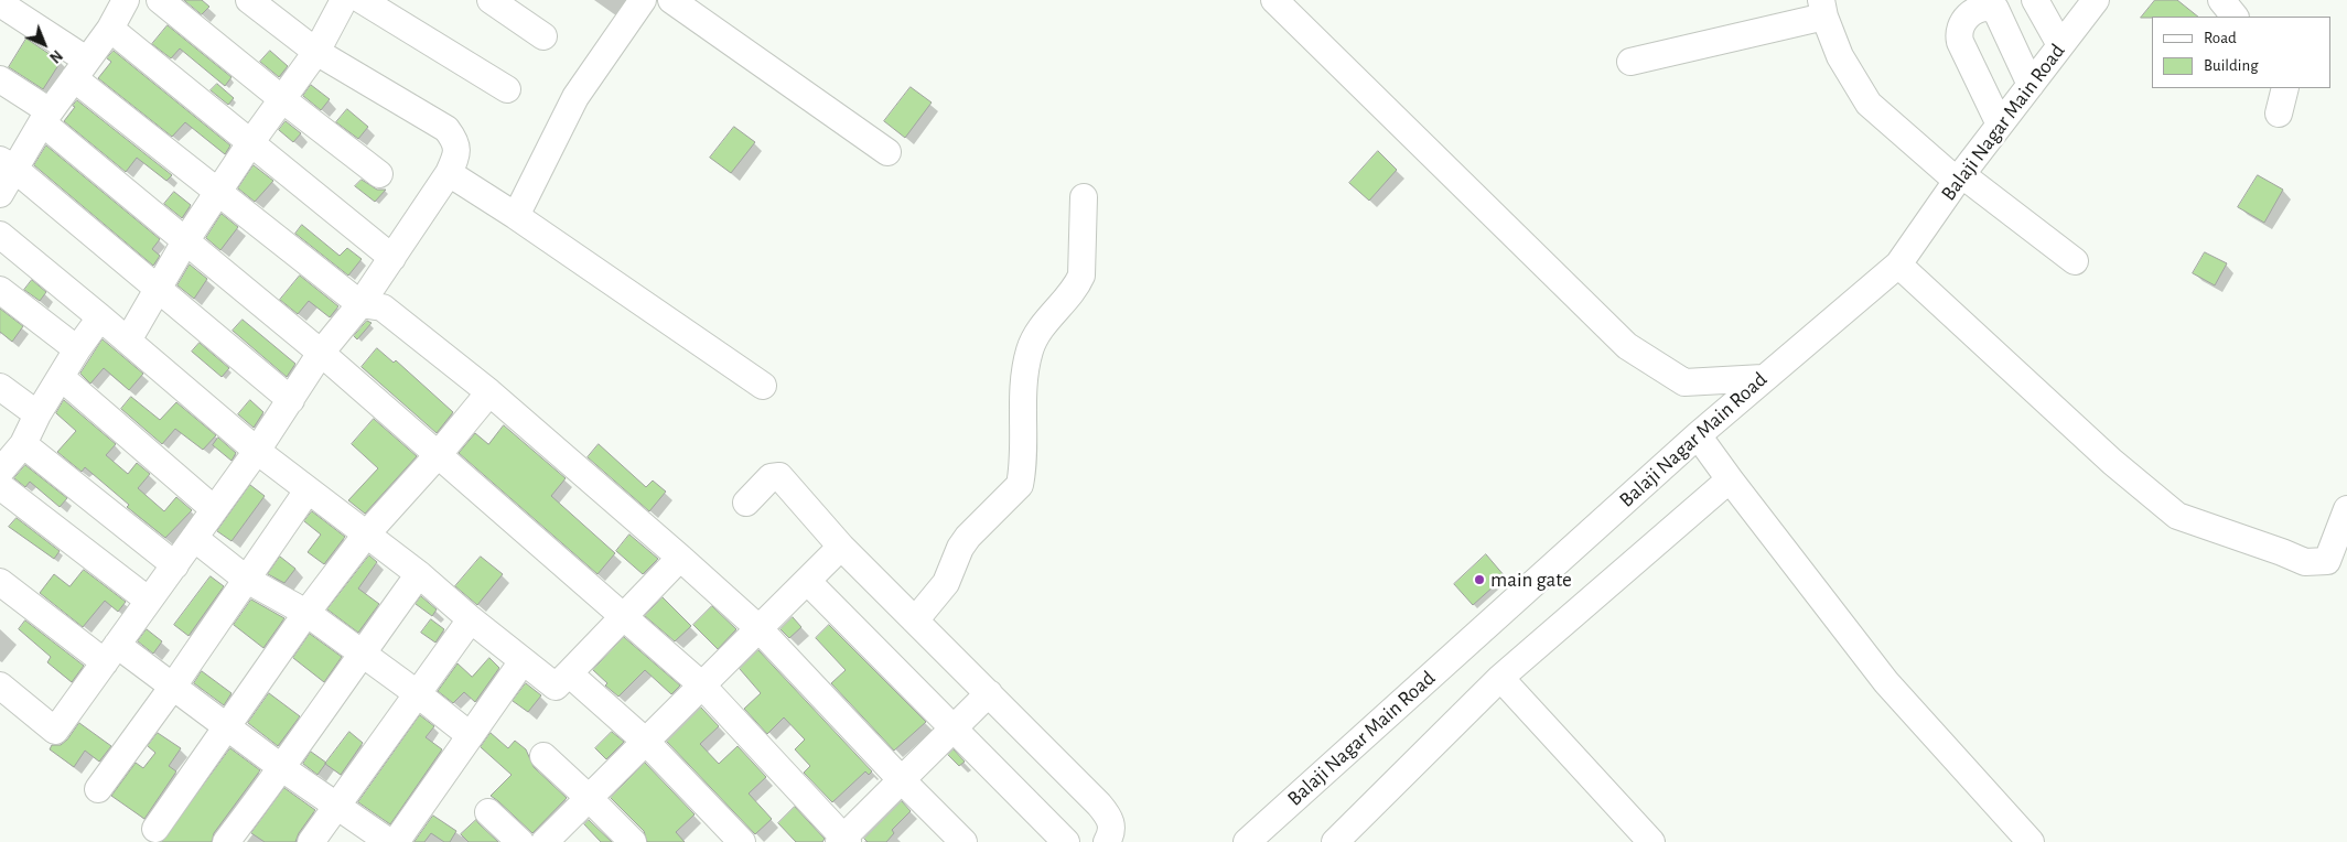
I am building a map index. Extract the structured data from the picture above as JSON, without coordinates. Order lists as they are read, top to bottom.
{
  "streets": {
    "street": ["Balaji Nagar Main Road"]
  },
  "places": ["main gate"],
  "legend": ["Road", "Building"],
  "north": "bottom right"
}
